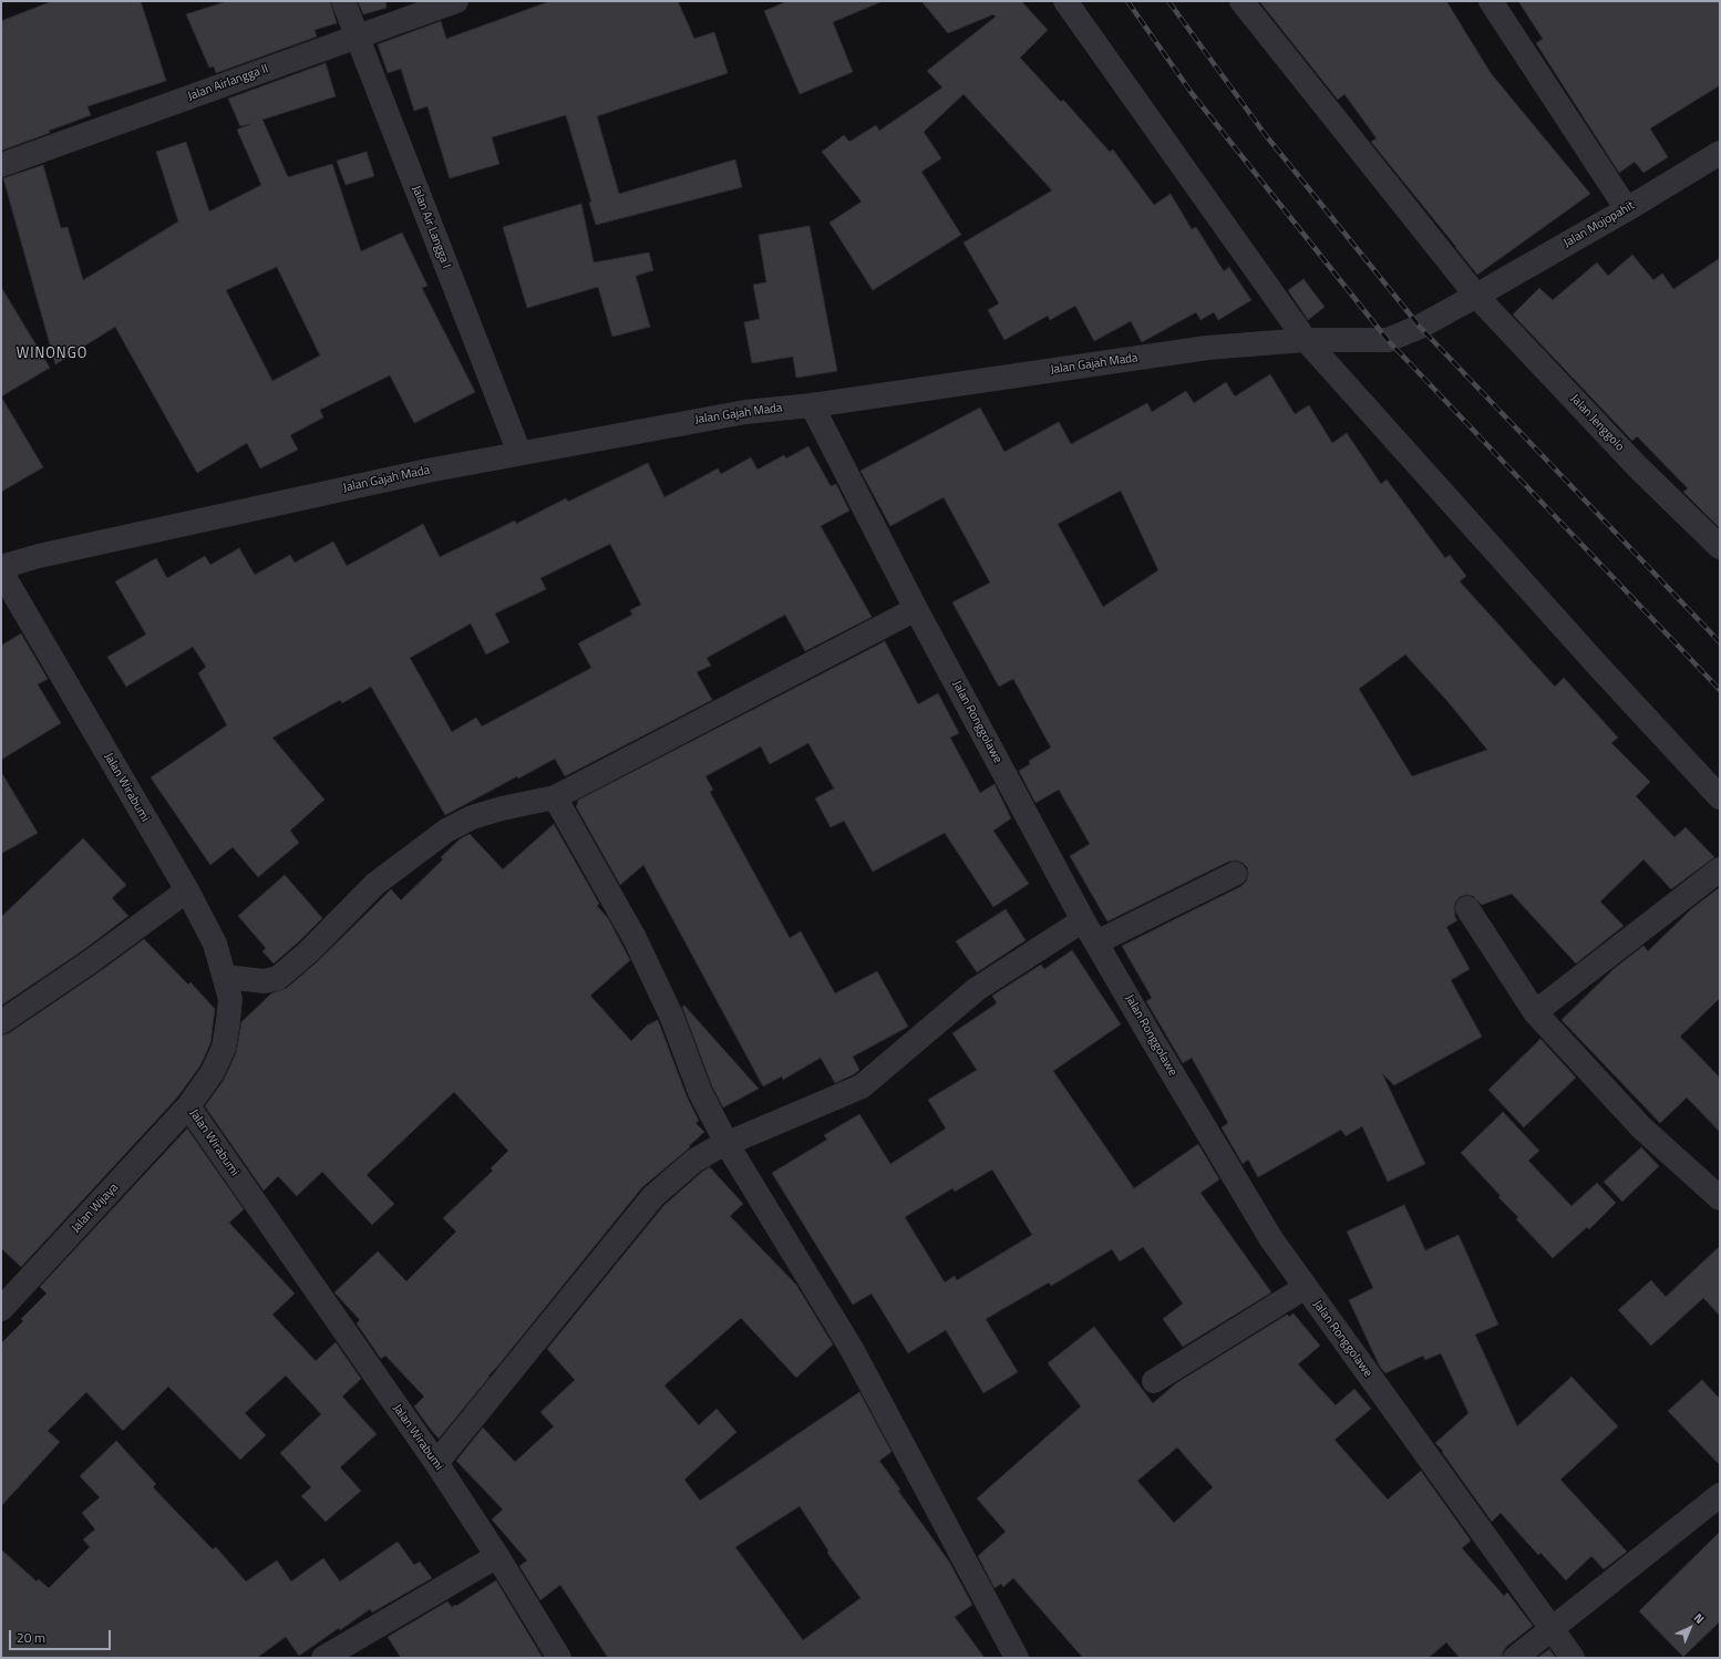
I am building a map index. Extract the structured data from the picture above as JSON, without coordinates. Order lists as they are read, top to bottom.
{
  "streets": {
    "street": [
      "Jalan Airlangga II",
      "Jalan Mojopahit",
      "Jalan Air Langga I",
      "Jalan Gajah Mada",
      "Jalan Jenggolo",
      "Jalan Ronggolawe",
      "Jalan Wirabumi",
      "Jalan Wijaya"
    ]
  },
  "crossings": [
    ["Jalan Airlangga II", "Jalan Air Langga I"],
    ["Jalan Mojopahit", "Jalan Gajah Mada"],
    ["Jalan Mojopahit", "Jalan Jenggolo"],
    ["Jalan Air Langga I", "Jalan Gajah Mada"],
    ["Jalan Gajah Mada", "Jalan Jenggolo"],
    ["Jalan Gajah Mada", "Jalan Ronggolawe"],
    ["Jalan Wirabumi", "Jalan Wijaya"]
  ],
  "districts": ["WINONGO"],
  "scale_bar": "20 m",
  "north": "top right"
}
